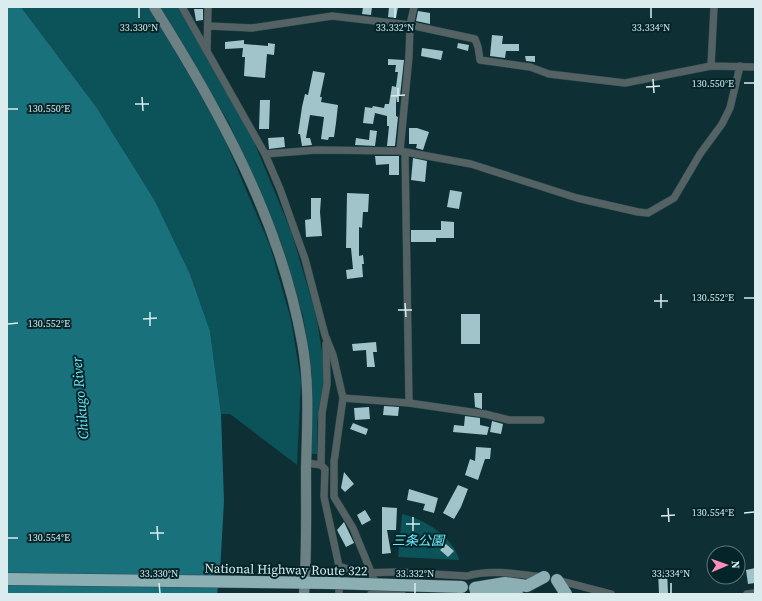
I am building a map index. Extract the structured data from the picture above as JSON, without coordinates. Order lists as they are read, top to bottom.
{
  "streets": {
    "highway": ["National Highway Route 322"]
  },
  "water": ["Chikugo River"],
  "parks": ["三条公園"],
  "north": "right",
  "coordinates": [
    "33.330°N",
    "33.332°N",
    "33.334°N",
    "130.550°E",
    "130.552°E",
    "130.554°E"
  ]
}
